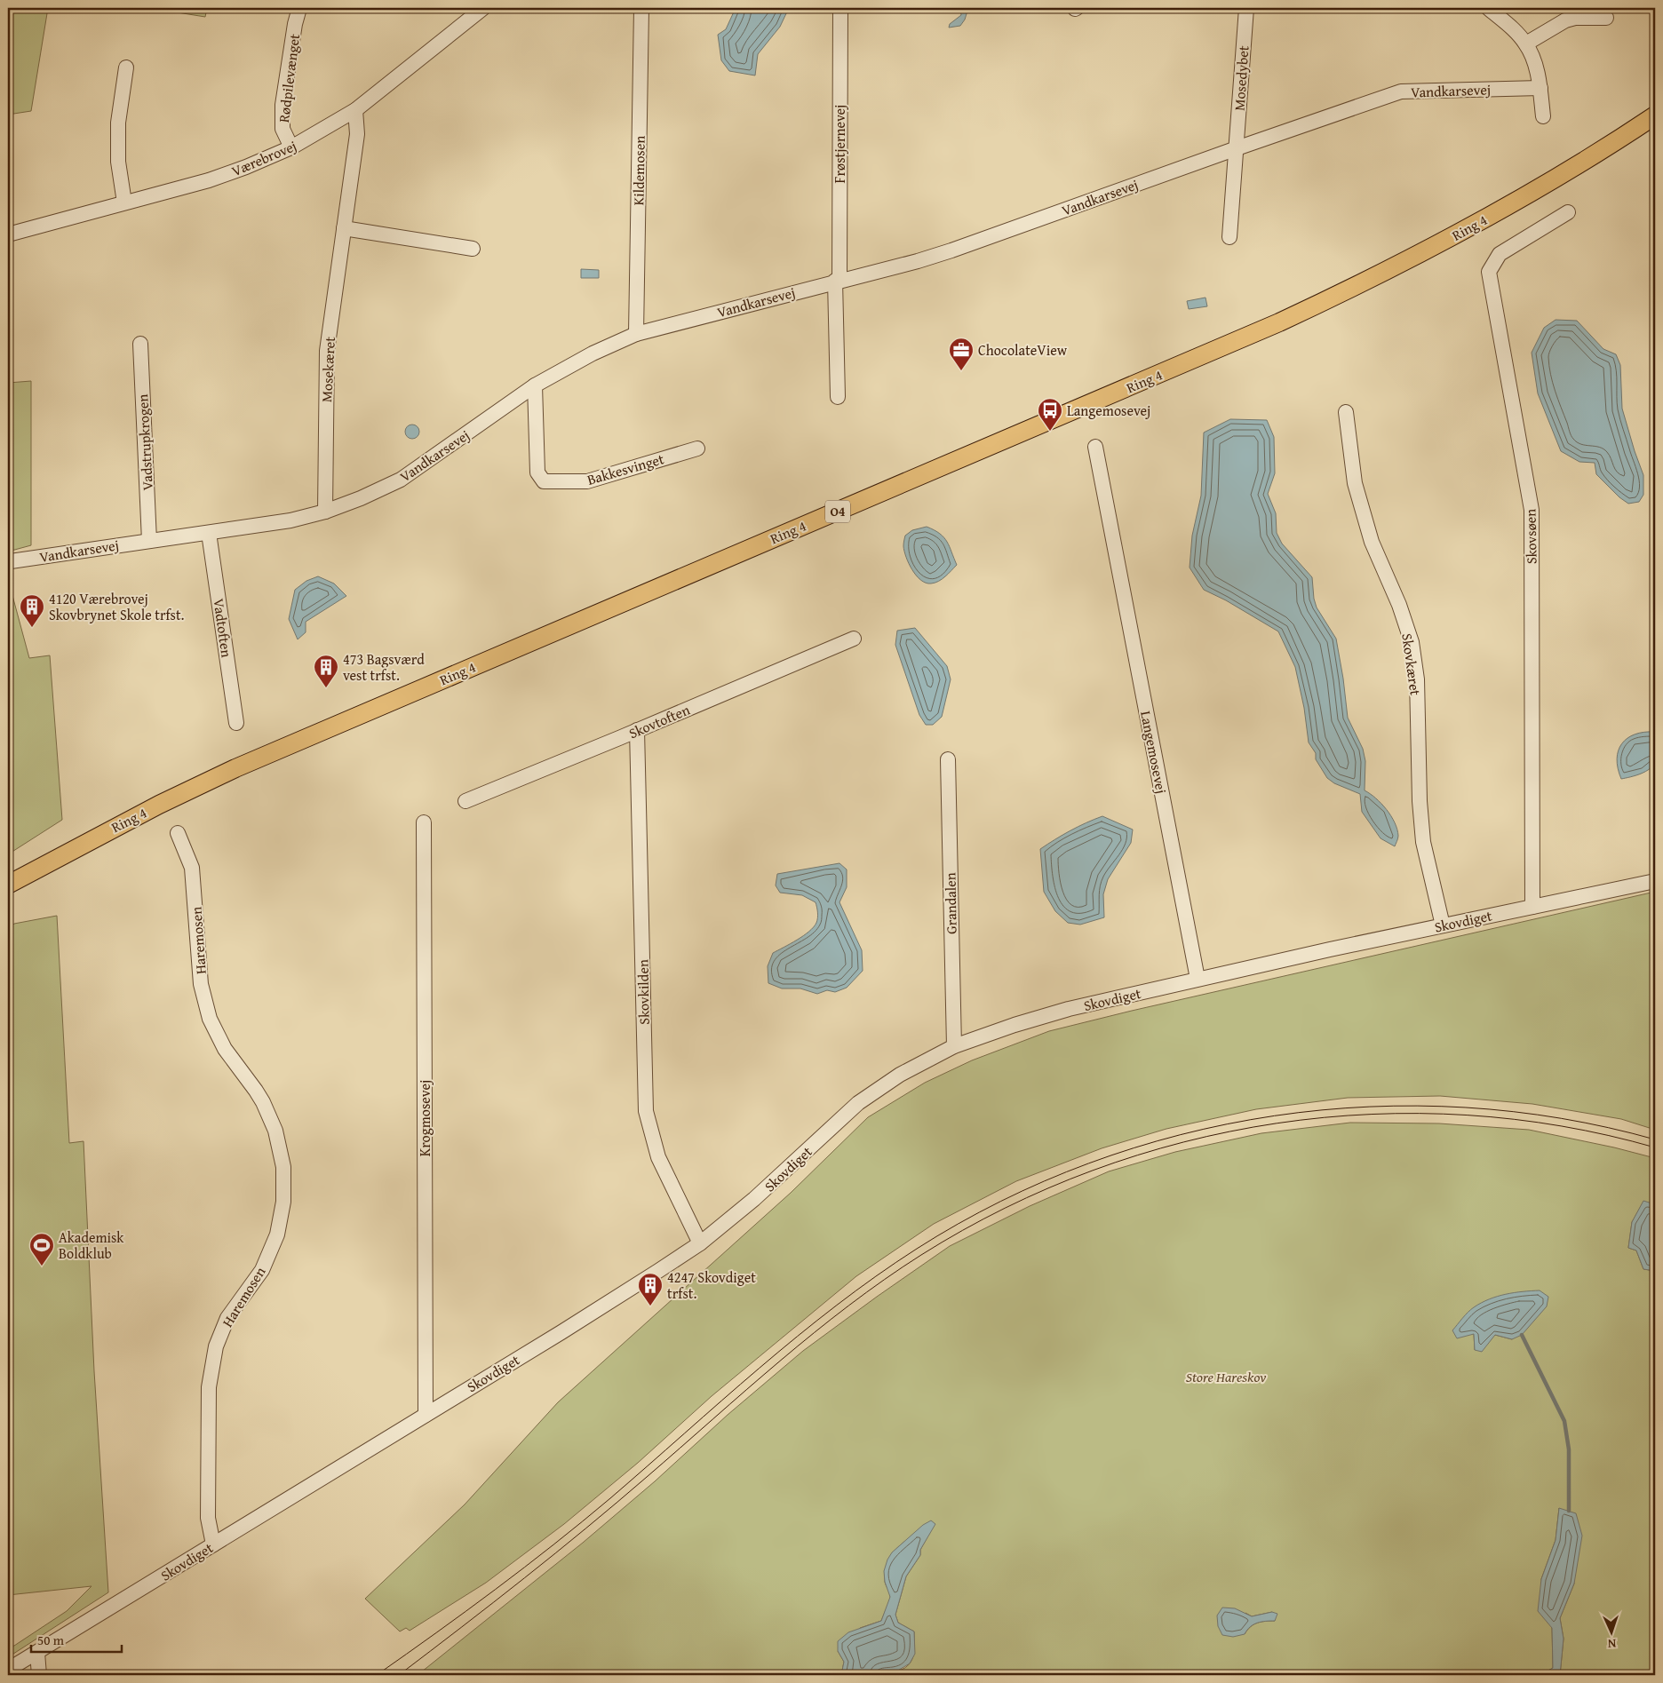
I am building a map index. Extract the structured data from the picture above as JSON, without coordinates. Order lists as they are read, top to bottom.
{
  "streets": {
    "main road": ["Ring 4", "O4"],
    "street": [
      "Rødpilevænget",
      "Mosedybet",
      "Vandkarsevej",
      "Frøstjernevej",
      "Værebrovej",
      "Kildemosen",
      "Mosekæret",
      "Vadstrupkrogen",
      "Bakkesvinget",
      "Skovsøen",
      "Vadtoften",
      "Skovkæret",
      "Skovtoften",
      "Langemosevej",
      "Grandalen",
      "Skovdiget",
      "Haremosen",
      "Skovkilden",
      "Krogmosevej"
    ]
  },
  "crossings": [
    ["Rødpilevænget", "Værebrovej"],
    ["Mosedybet", "Vandkarsevej"],
    ["Vandkarsevej", "Frøstjernevej"],
    ["Vandkarsevej", "Kildemosen"],
    ["Vandkarsevej", "Mosekæret"],
    ["Vandkarsevej", "Vadstrupkrogen"],
    ["Vandkarsevej", "Bakkesvinget"],
    ["Vandkarsevej", "Vadtoften"],
    ["Værebrovej", "Mosekæret"],
    ["Skovsøen", "Skovdiget"],
    ["Skovkæret", "Skovdiget"],
    ["Skovtoften", "Skovkilden"],
    ["Langemosevej", "Skovdiget"],
    ["Grandalen", "Skovdiget"],
    ["Skovdiget", "Haremosen"],
    ["Skovdiget", "Skovkilden"],
    ["Skovdiget", "Krogmosevej"]
  ],
  "parks": ["Store Hareskov"],
  "places": {
    "office": ["ChocolateView"],
    "bus stop": ["Langemosevej"],
    "building": ["4120 Værebrovej Skovbrynet Skole trfst.", "473 Bagsværd vest trfst.", "4247 Skovdiget trfst."],
    "sports": ["Akademisk Boldklub"]
  },
  "scale_bar": "50 m",
  "north": "bottom"
}
